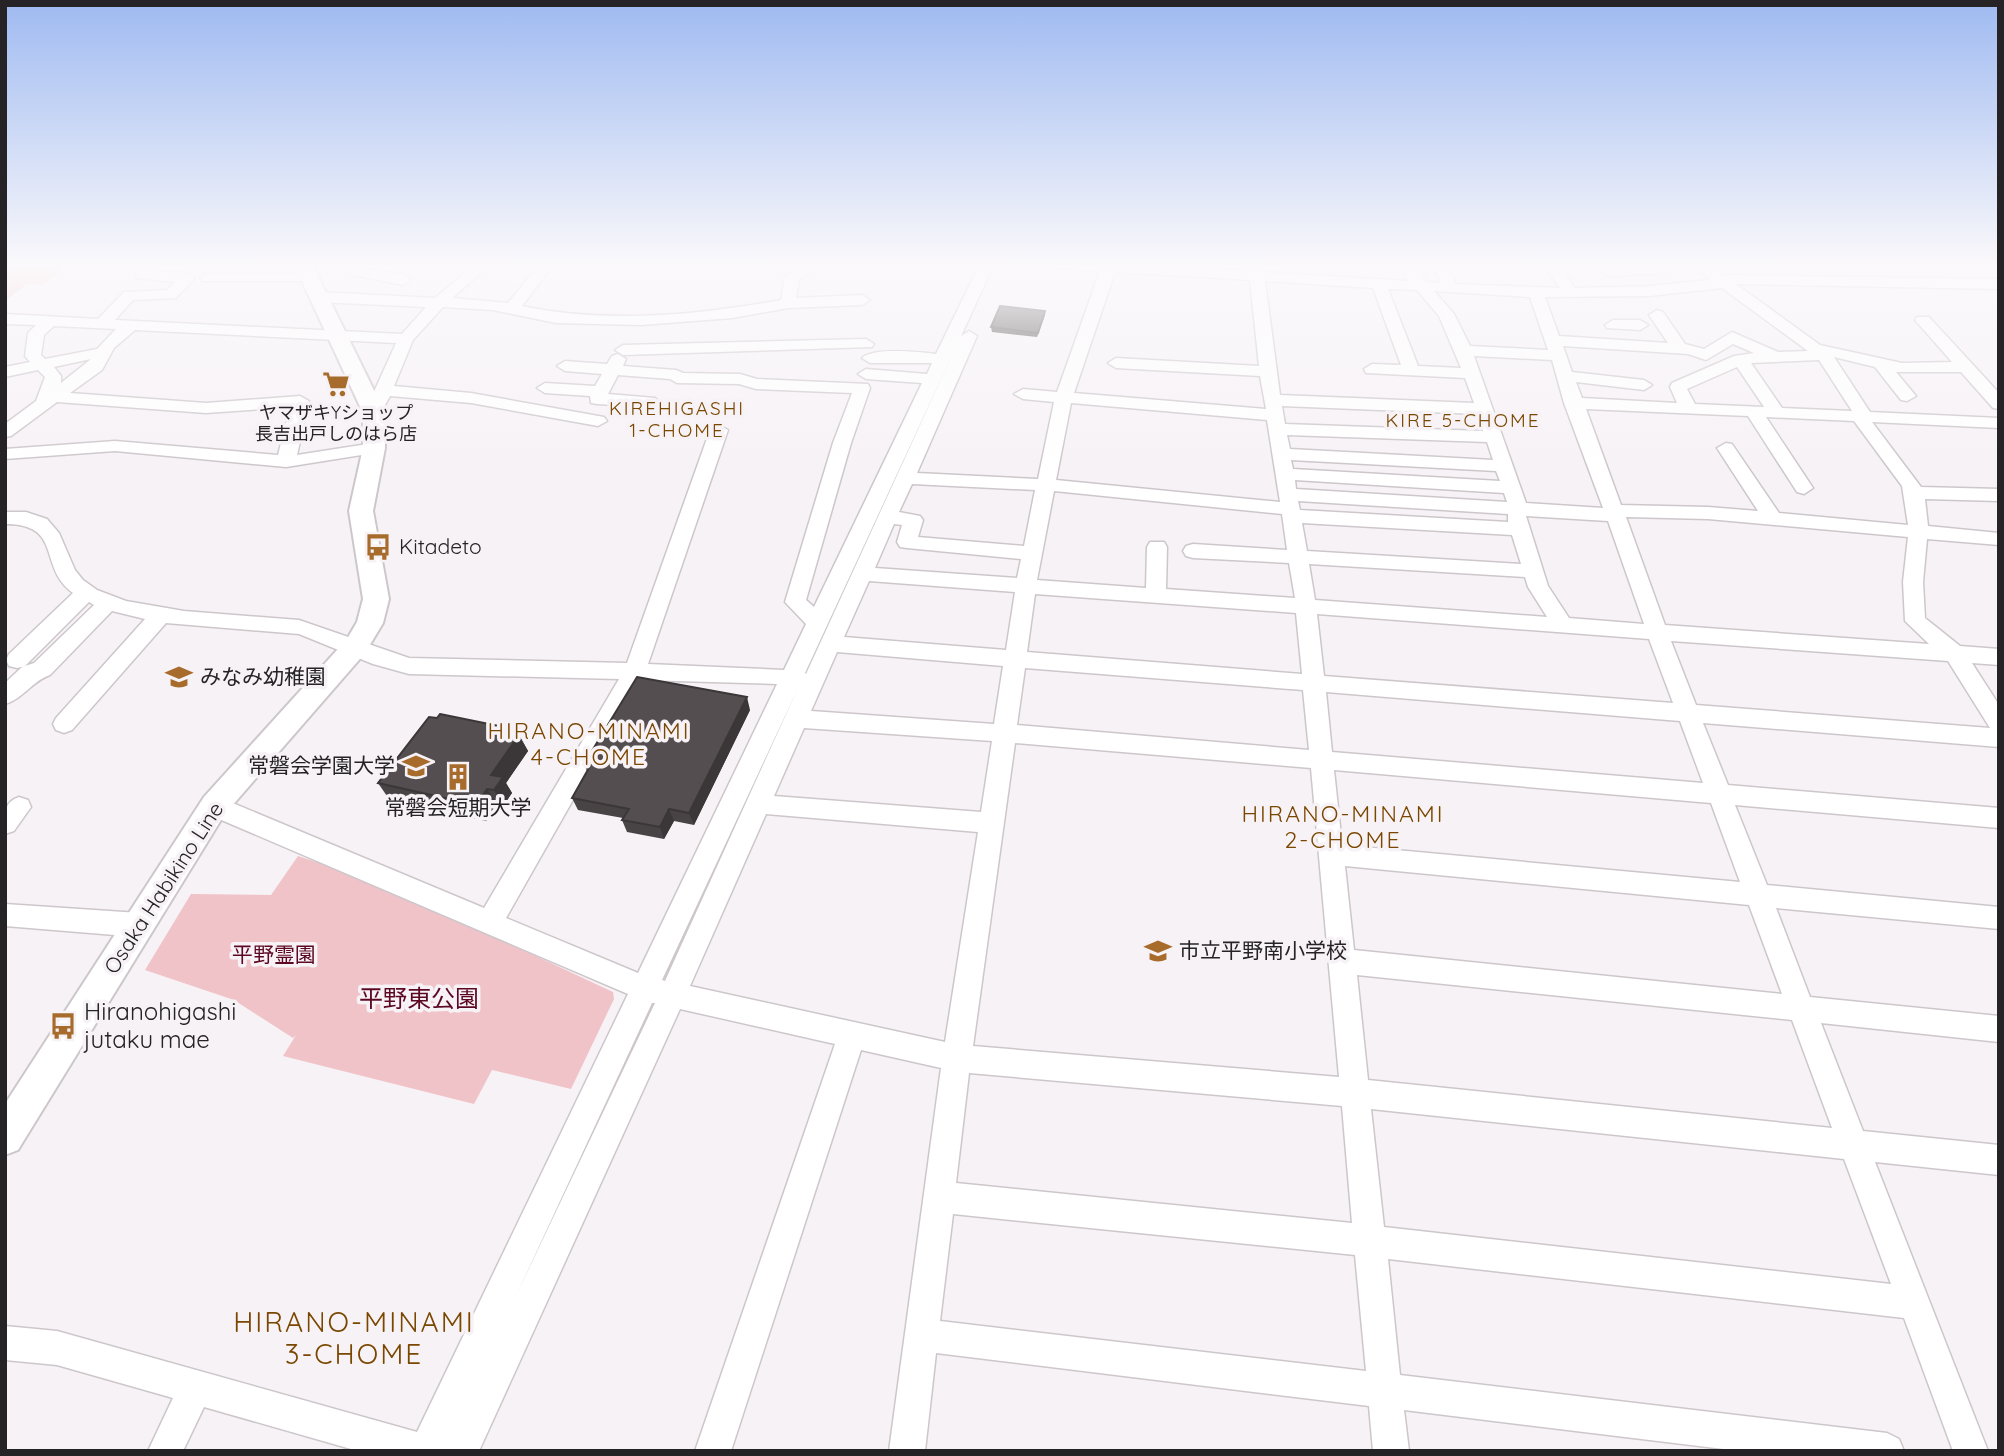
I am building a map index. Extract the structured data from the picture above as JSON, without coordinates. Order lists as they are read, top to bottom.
{
  "streets": {
    "main road": ["Osaka Habikino Line"]
  },
  "districts": [
    "KIREHIGASHI 1-CHOME",
    "KIRE 5-CHOME",
    "HIRANO-MINAMI 4-CHOME",
    "HIRANO-MINAMI 2-CHOME",
    "HIRANO-MINAMI 3-CHOME"
  ],
  "parks": ["平野霊園", "平野東公園"],
  "places": {
    "supermarket": ["ヤマザキYショップ 長吉出戸しのはら店"],
    "bus stop": ["Kitadeto", "Hiranohigashi jutaku mae"],
    "school or university": ["みなみ幼稚園", "常磐会学園大学", "市立平野南小学校"],
    "building": ["常磐会短期大学"]
  }
}
